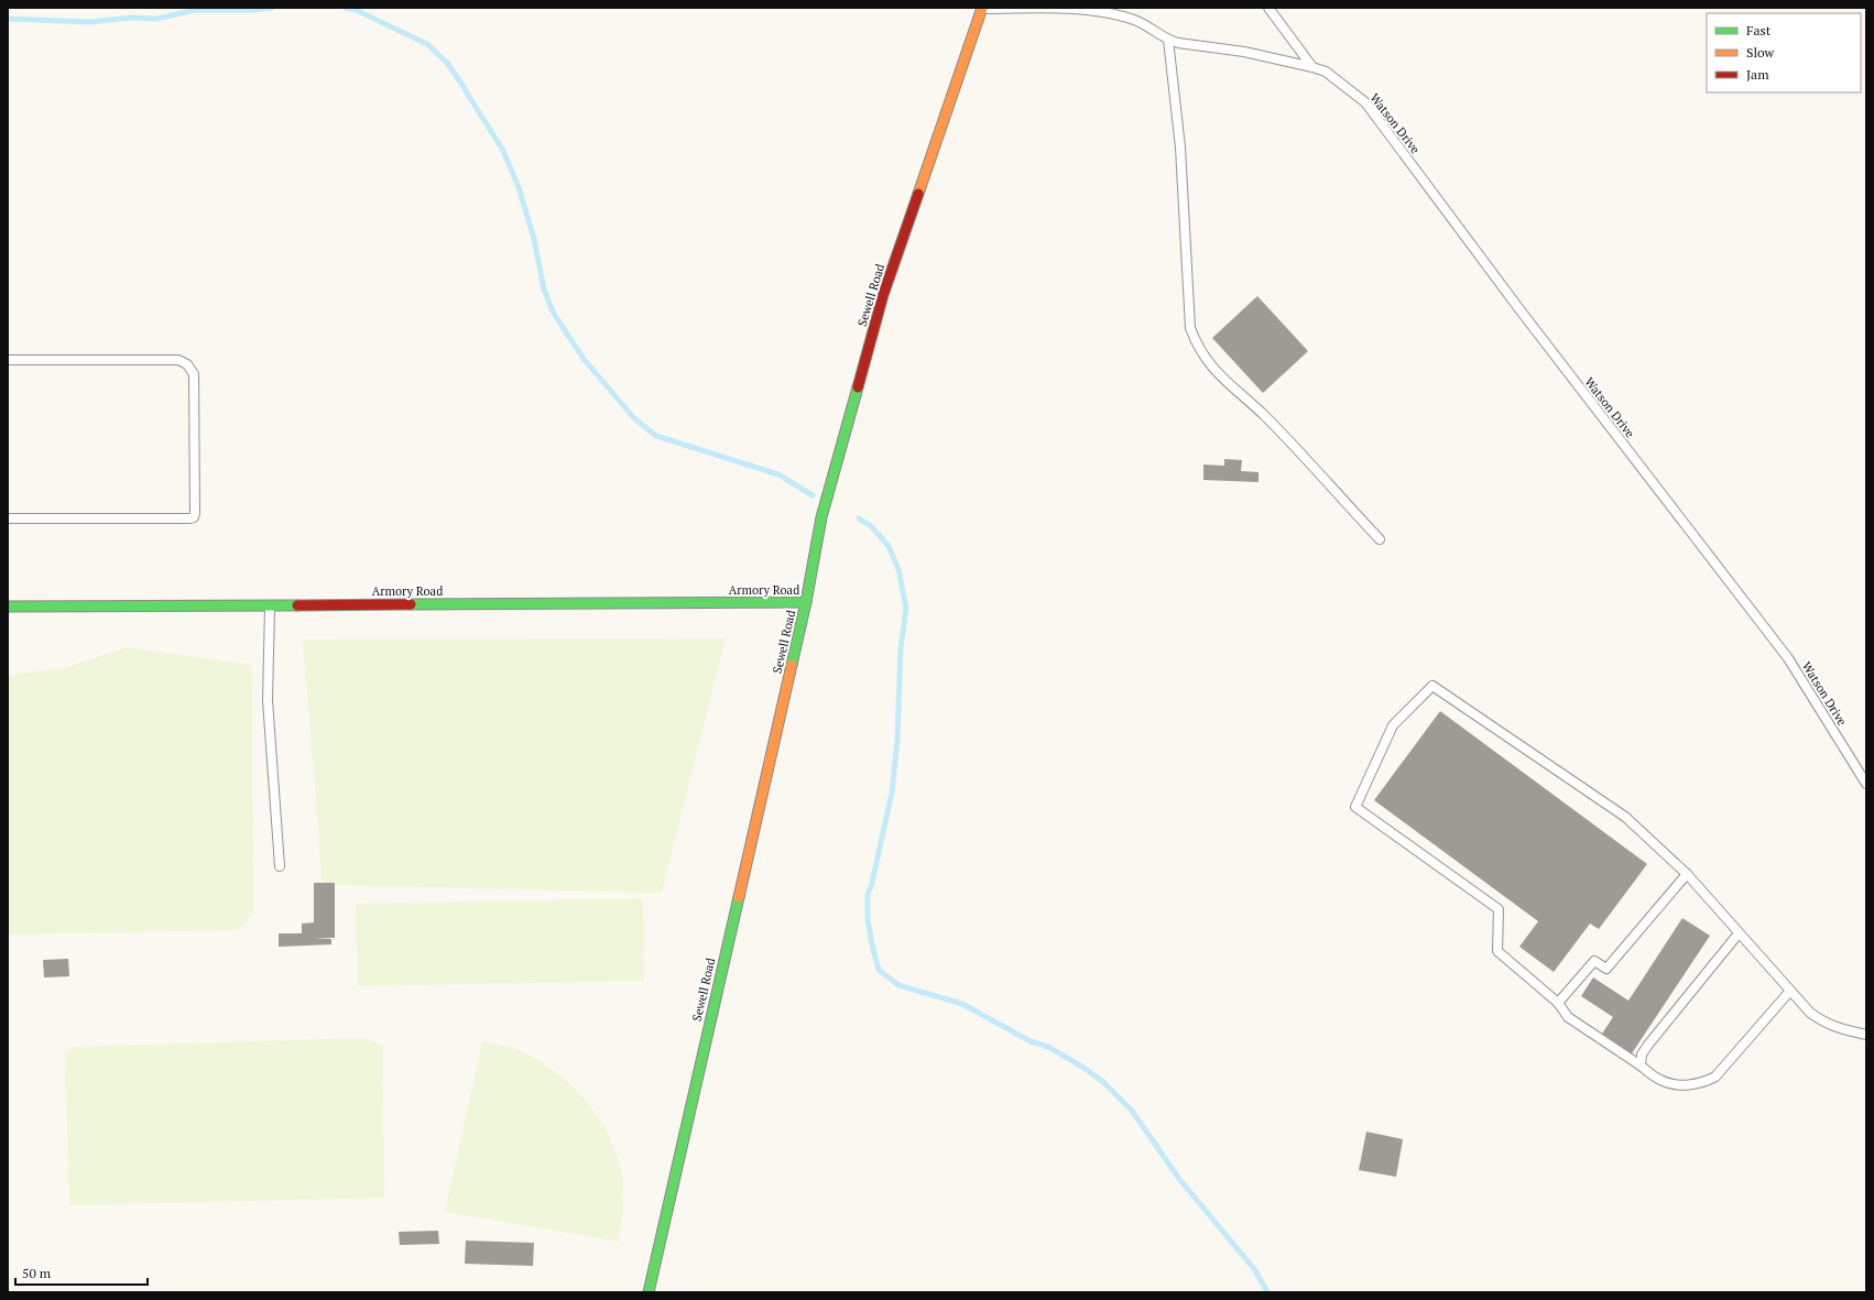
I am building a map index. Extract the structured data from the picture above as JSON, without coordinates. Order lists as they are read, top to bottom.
{
  "streets": {
    "street": ["Sewell Road", "Armory Road"],
    "lane": ["Watson Drive"]
  },
  "crossings": [
    ["Watson Drive", "Sewell Road"],
    ["Sewell Road", "Armory Road"]
  ],
  "legend": ["Fast", "Slow", "Jam"],
  "scale_bar": "50 m"
}
